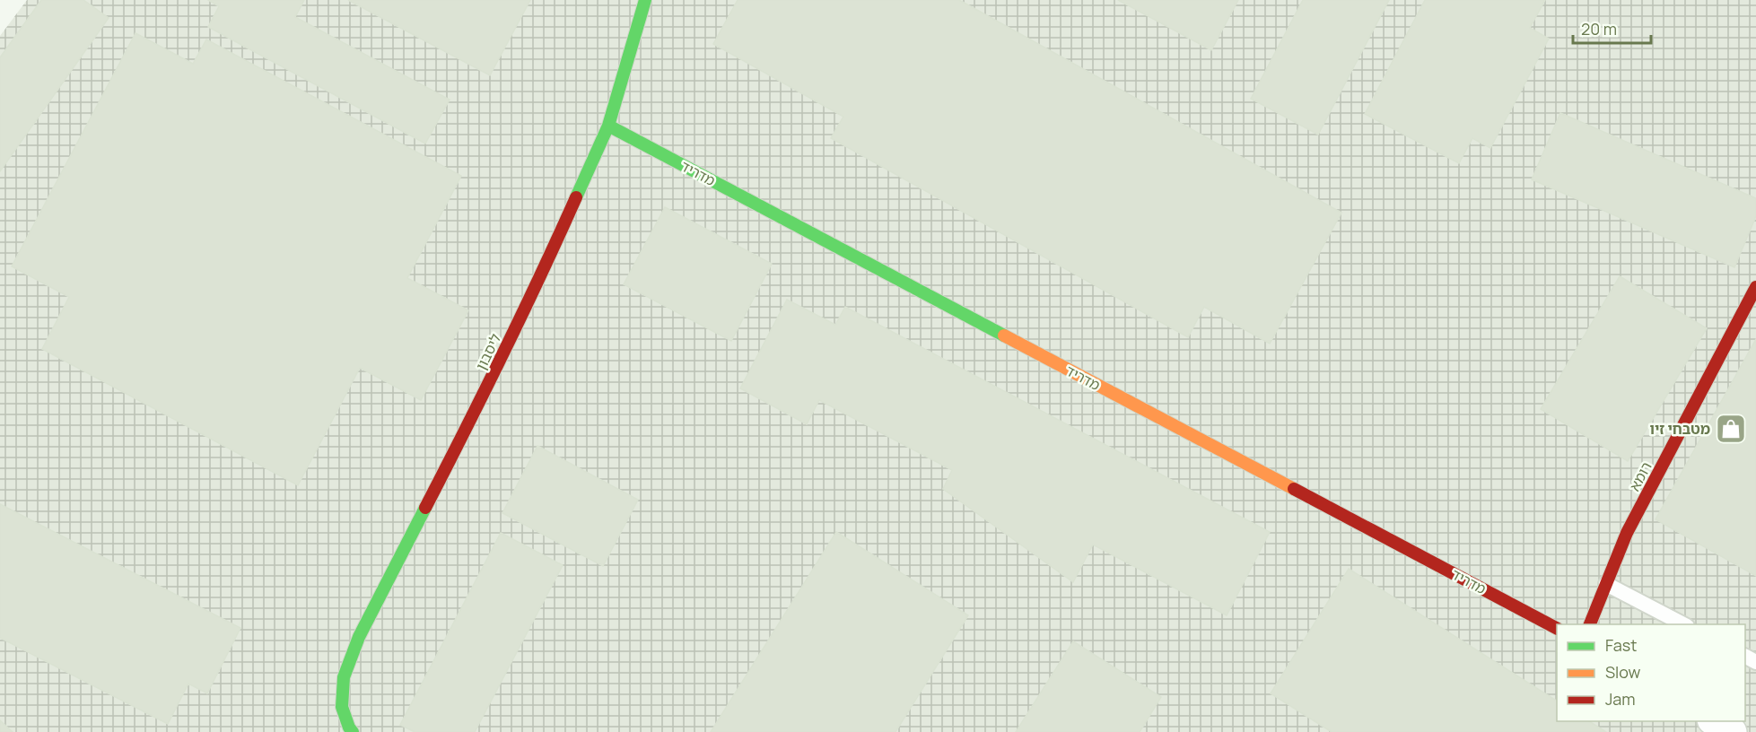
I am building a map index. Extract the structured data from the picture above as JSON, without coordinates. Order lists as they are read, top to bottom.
{
  "streets": {
    "street": ["מדריד", "ליסבון", "רומא"]
  },
  "crossings": [
    ["מדריד", "ליסבון"]
  ],
  "places": {
    "shop": ["מטבחי זיו"]
  },
  "legend": ["Fast", "Slow", "Jam"],
  "scale_bar": "20 m"
}
